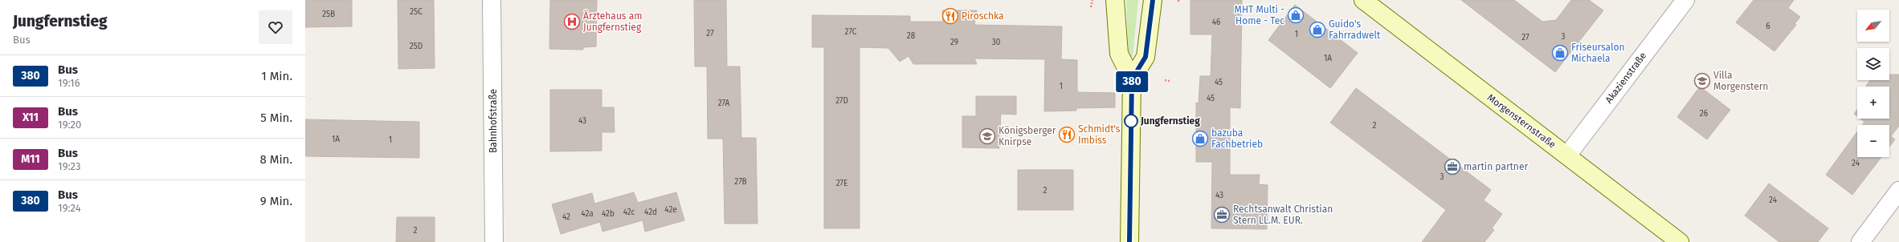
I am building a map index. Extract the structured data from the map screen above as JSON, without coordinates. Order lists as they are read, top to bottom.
{
  "streets": {
    "main road": ["Morgensternstraße"],
    "street": ["Akazienstraße", "Bahnhofstraße"]
  },
  "crossings": [
    ["Akazienstraße", "Morgensternstraße"]
  ],
  "places": {
    "shop": [
      "MHT Multi - Home - Tec",
      "Guido's Fahrradwelt",
      "Friseursalon Michaela",
      "bazuba Fachbetrieb"
    ],
    "restaurant": ["Piroschka", "Schmidt's Imbiss"],
    "hospital": ["Ärztehaus am Jungfernstieg"],
    "school or university": ["Villa Morgenstern", "Königsberger Knirpse"],
    "other": ["Jungfernstieg"],
    "office": ["martin partner", "Rechtsanwalt Christian Stern LL.M. EUR."]
  },
  "lines": ["bus line 380"],
  "house_numbers": [
    "25C",
    "25B",
    "46",
    "6",
    "27C",
    "27",
    "1",
    "28",
    "3",
    "27",
    "29",
    "30",
    "25D",
    "1A",
    "45",
    "1",
    "45",
    "27D",
    "27A",
    "26",
    "43",
    "2",
    "1A",
    "1",
    "24",
    "3",
    "27B",
    "27E",
    "2",
    "43",
    "24",
    "42e",
    "42c",
    "42d",
    "42a",
    "42b",
    "42",
    "2"
  ],
  "north": "bottom left",
  "page": {
    "heading": ["Jungfernstieg", "Bus"],
    "on_map": "380",
    "map_buttons": ["+", "−"],
    "list": [
      {
        "mark": "380",
        "name": "Bus",
        "note": "19:16",
        "value": "1 Min."
      },
      {
        "mark": "X11",
        "name": "Bus",
        "note": "19:20",
        "value": "5 Min."
      },
      {
        "mark": "M11",
        "name": "Bus",
        "note": "19:23",
        "value": "8 Min."
      },
      {
        "mark": "380",
        "name": "Bus",
        "note": "19:24",
        "value": "9 Min."
      }
    ]
  }
}
